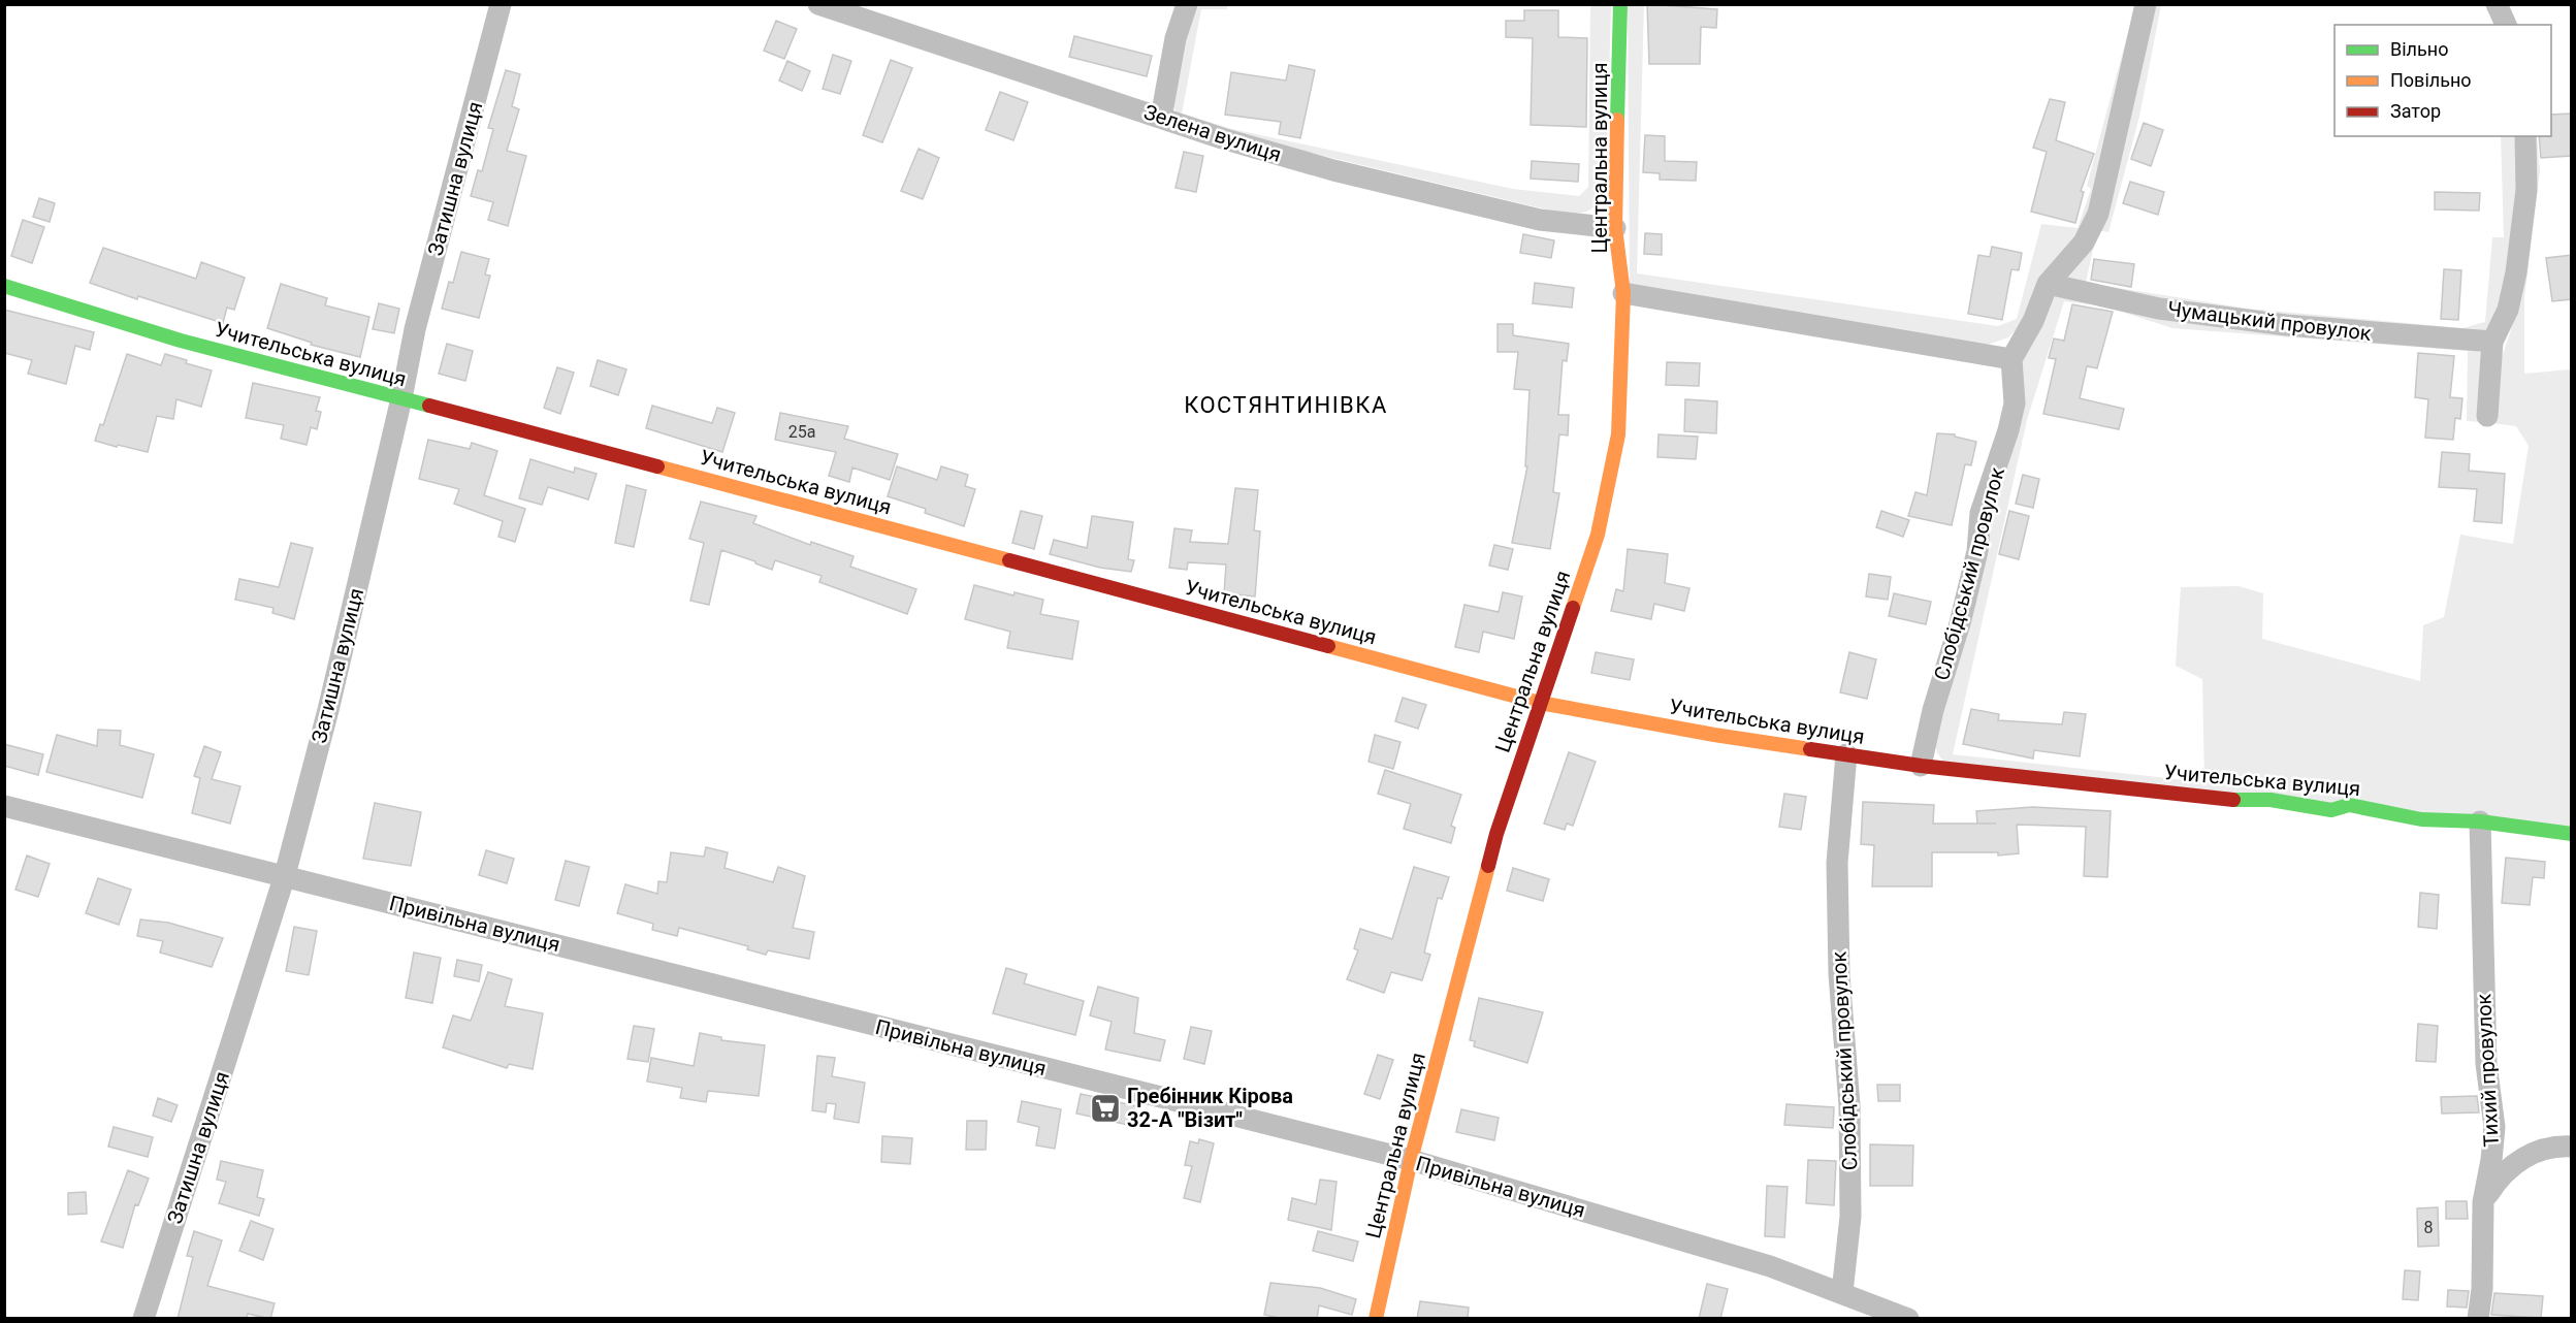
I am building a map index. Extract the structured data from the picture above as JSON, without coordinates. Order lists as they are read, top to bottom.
{
  "streets": {
    "street": [
      "Зелена вулиця",
      "Центральна вулиця",
      "Затишна вулиця",
      "Чумацький провулок",
      "Учительська вулиця",
      "Слобідський провулок",
      "Привільна вулиця",
      "Тихий провулок"
    ]
  },
  "crossings": [
    ["Зелена вулиця", "Центральна вулиця"],
    ["Центральна вулиця", "Учительська вулиця"],
    ["Центральна вулиця", "Привільна вулиця"],
    ["Затишна вулиця", "Учительська вулиця"],
    ["Затишна вулиця", "Привільна вулиця"],
    ["Учительська вулиця", "Слобідський провулок"],
    ["Учительська вулиця", "Тихий провулок"],
    ["Слобідський провулок", "Привільна вулиця"]
  ],
  "districts": ["КОСТЯНТИНІВКА"],
  "places": {
    "supermarket": ["Гребінник Кірова 32-А \"Візит\""]
  },
  "house_numbers": ["25а", "8"],
  "legend": ["Вільно", "Повільно", "Затор"]
}
